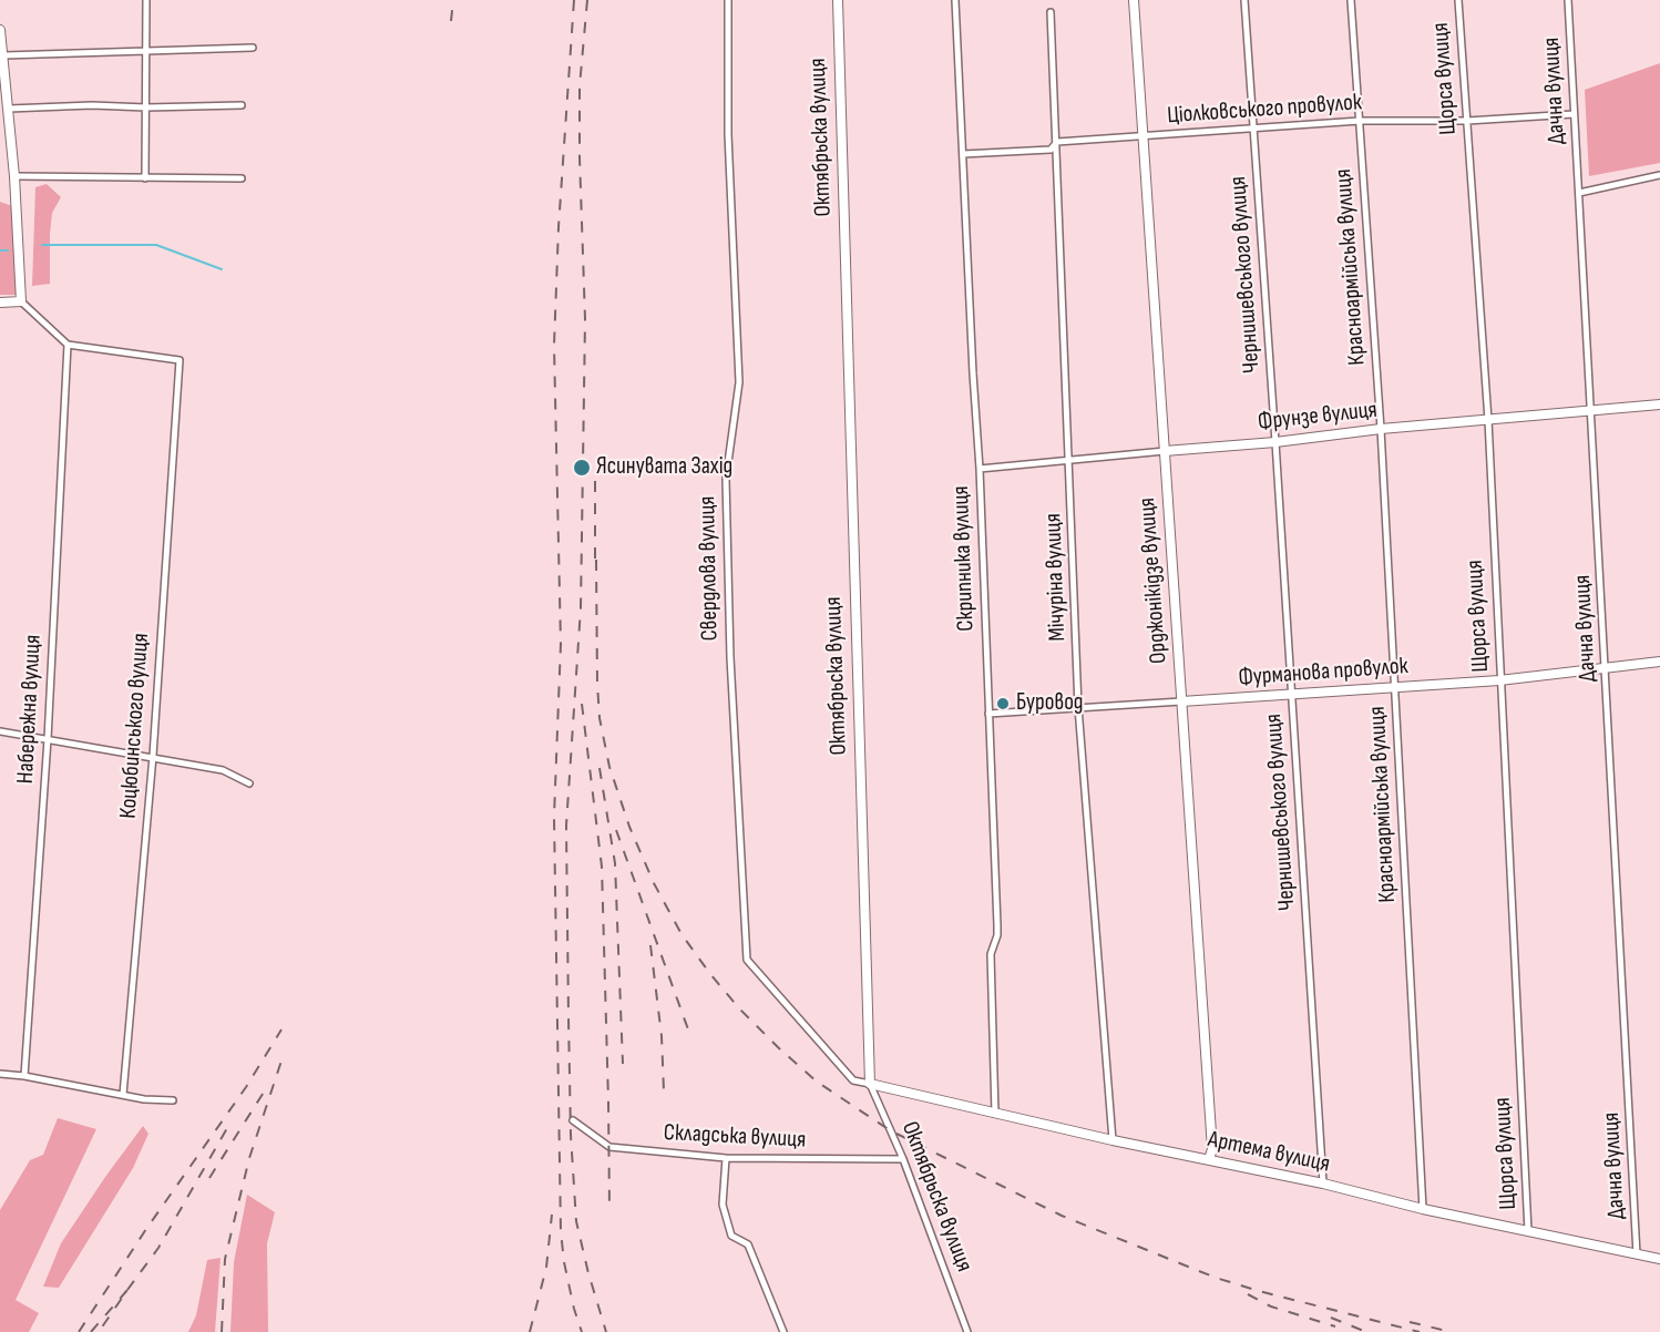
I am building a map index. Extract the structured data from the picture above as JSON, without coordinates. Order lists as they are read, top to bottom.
{
  "streets": {
    "main road": [
      "Октябрьска вулиця",
      "Фрунзе вулиця",
      "Орджонікідзе вулиця",
      "Фурманова провулок",
      "Артема вулиця"
    ],
    "street": [
      "Щорса вулиця",
      "Дачна вулиця",
      "Ціолковського провулок",
      "Красноармійська вулиця",
      "Чернишевського вулиця",
      "Скрипника вулиця",
      "Свердлова вулиця",
      "Мічуріна вулиця",
      "Набережна вулиця",
      "Коцюбинського вулиця",
      "Складська вулиця"
    ]
  },
  "crossings": [
    ["Щорса вулиця", "Ціолковського провулок"],
    ["Щорса вулиця", "Фрунзе вулиця"],
    ["Щорса вулиця", "Фурманова провулок"],
    ["Щорса вулиця", "Артема вулиця"],
    ["Дачна вулиця", "Ціолковського провулок"],
    ["Дачна вулиця", "Фрунзе вулиця"],
    ["Дачна вулиця", "Фурманова провулок"],
    ["Дачна вулиця", "Артема вулиця"],
    ["Ціолковського провулок", "Красноармійська вулиця"],
    ["Ціолковського провулок", "Чернишевського вулиця"],
    ["Ціолковського провулок", "Скрипника вулиця"],
    ["Ціолковського провулок", "Мічуріна вулиця"],
    ["Ціолковського провулок", "Орджонікідзе вулиця"],
    ["Октябрьска вулиця", "Свердлова вулиця"],
    ["Октябрьска вулиця", "Складська вулиця"],
    ["Октябрьска вулиця", "Артема вулиця"],
    ["Красноармійська вулиця", "Фрунзе вулиця"],
    ["Красноармійська вулиця", "Фурманова провулок"],
    ["Красноармійська вулиця", "Артема вулиця"],
    ["Чернишевського вулиця", "Фрунзе вулиця"],
    ["Чернишевського вулиця", "Фурманова провулок"],
    ["Чернишевського вулиця", "Артема вулиця"],
    ["Фрунзе вулиця", "Скрипника вулиця"],
    ["Фрунзе вулиця", "Мічуріна вулиця"],
    ["Фрунзе вулиця", "Орджонікідзе вулиця"],
    ["Скрипника вулиця", "Фурманова провулок"],
    ["Скрипника вулиця", "Артема вулиця"],
    ["Свердлова вулиця", "Артема вулиця"],
    ["Мічуріна вулиця", "Фурманова провулок"],
    ["Мічуріна вулиця", "Артема вулиця"],
    ["Орджонікідзе вулиця", "Фурманова провулок"],
    ["Орджонікідзе вулиця", "Артема вулиця"],
    ["Набережна вулиця", "Коцюбинського вулиця"]
  ],
  "places": ["Ясинувата Захід", "Буровод"]
}
